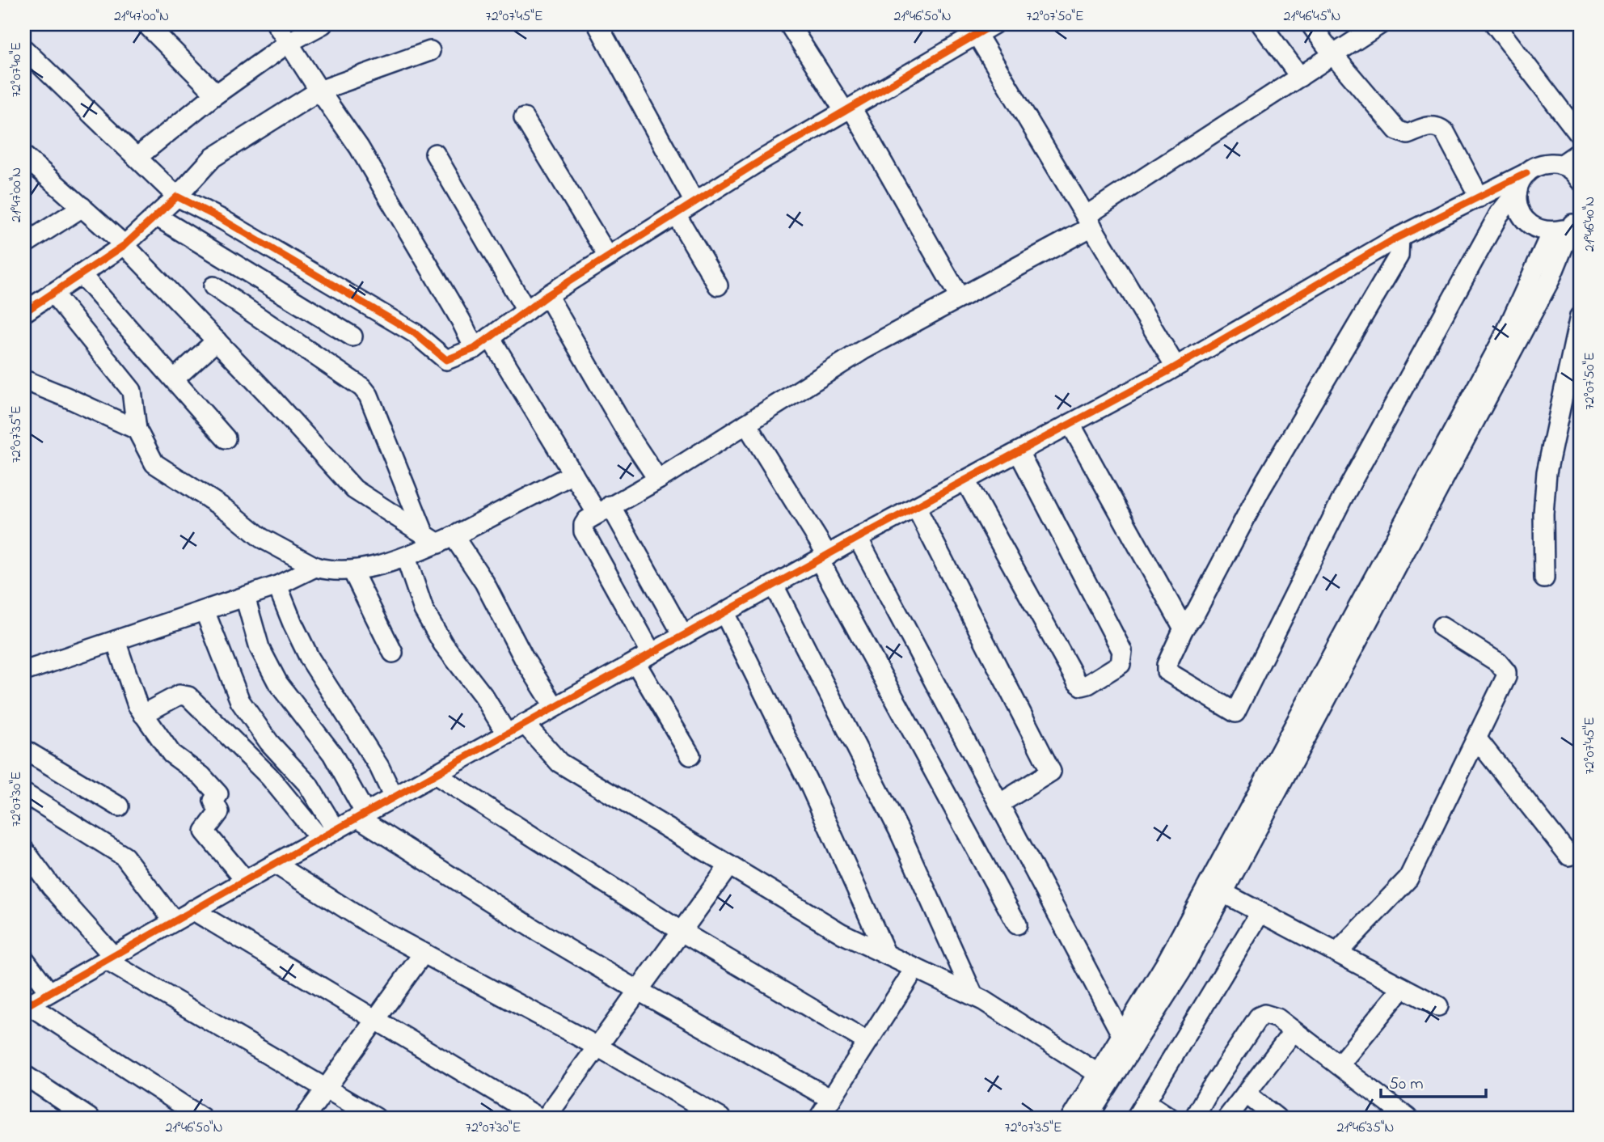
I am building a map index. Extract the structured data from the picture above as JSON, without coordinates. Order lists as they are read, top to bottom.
{
  "scale_bar": "50 m",
  "coordinates": [
    "21°47'00\"N",
    "72°07'45\"E",
    "21°46'50\"N",
    "72°07'50\"E",
    "21°46'45\"N",
    "72°07'40\"E",
    "21°46'40\"N",
    "72°07'35\"E",
    "72°07'30\"E",
    "21°46'35\"N"
  ]
}
